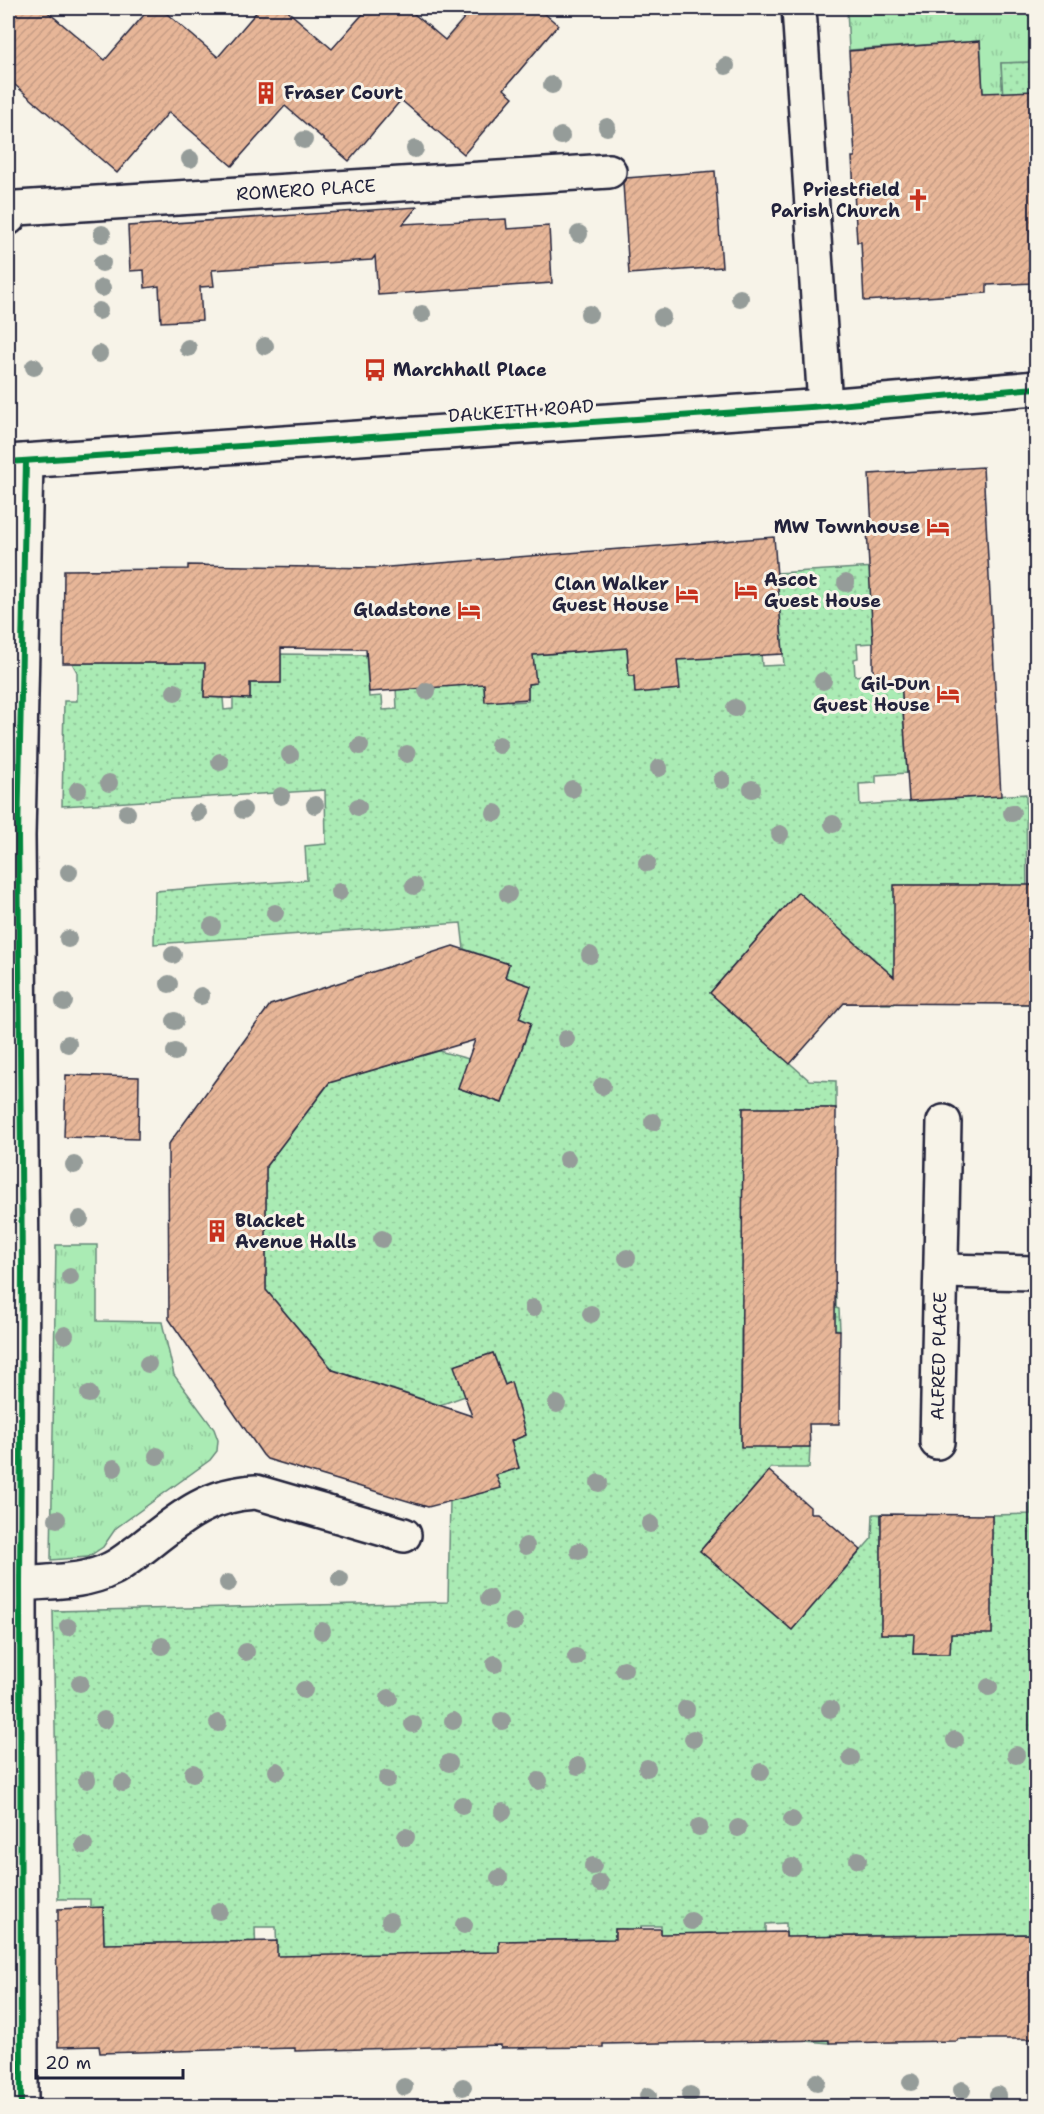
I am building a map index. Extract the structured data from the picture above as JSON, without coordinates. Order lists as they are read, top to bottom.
{
  "streets": {
    "street": ["ROMERO PLACE", "DALKEITH ROAD", "ALFRED PLACE"]
  },
  "places": {
    "building": ["Fraser Court", "Blacket Avenue Halls"],
    "church": ["Priestfield Parish Church"],
    "bus stop": ["Marchhall Place"],
    "hotel": [
      "MW Townhouse",
      "Ascot Guest House",
      "Clan Walker Guest House",
      "Gladstone",
      "Gil-Dun Guest House"
    ]
  },
  "scale_bar": "20 m"
}
